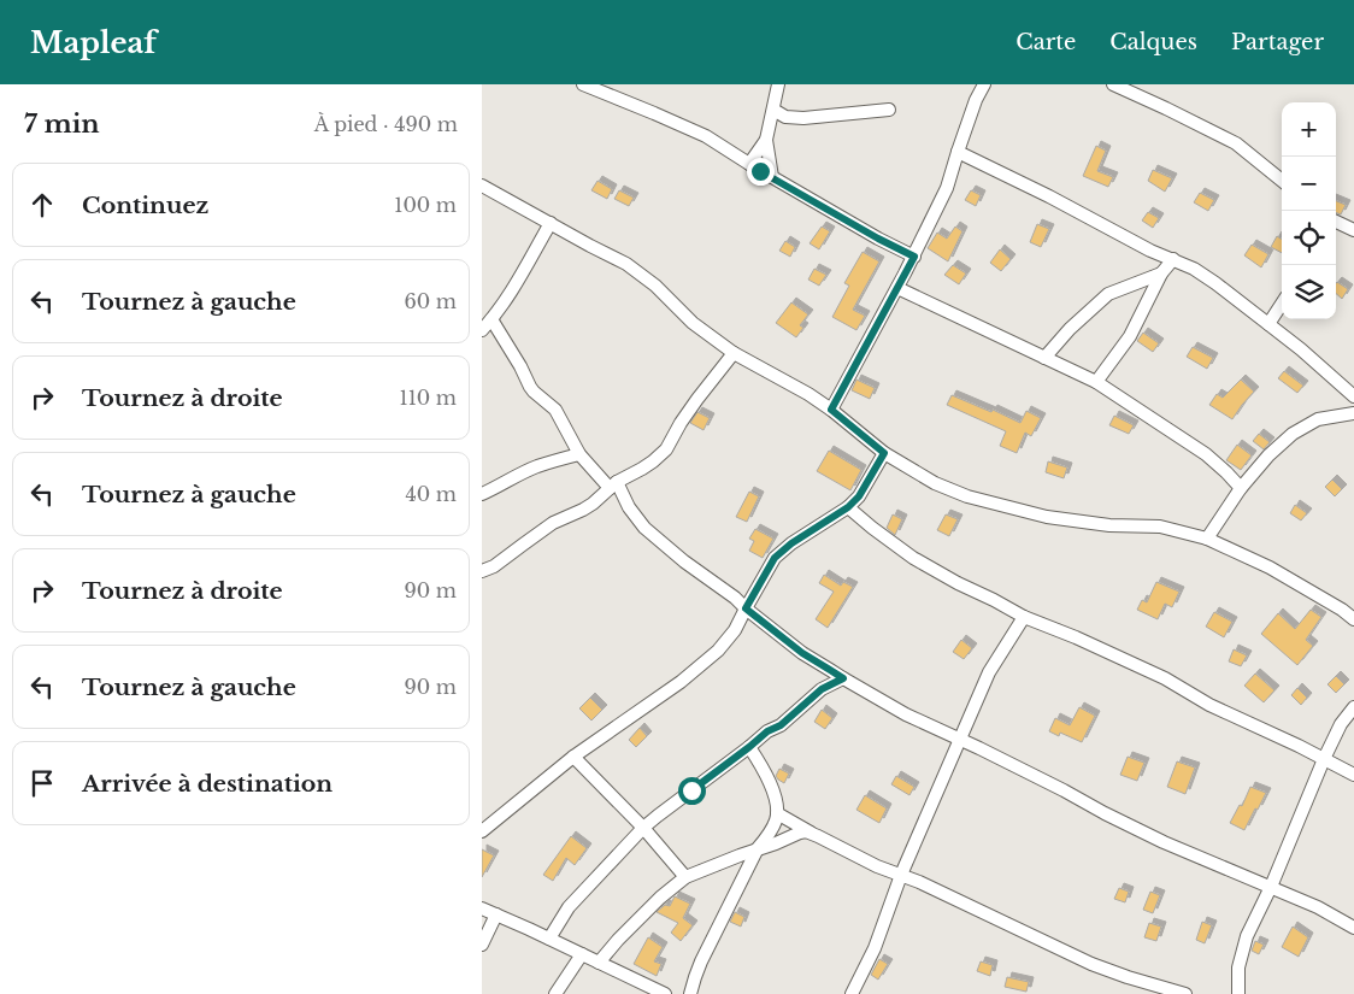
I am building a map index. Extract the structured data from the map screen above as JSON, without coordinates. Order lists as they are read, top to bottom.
{
  "page": {
    "header": "Mapleaf",
    "nav": ["Carte", "Calques", "Partager"],
    "heading": ["7 min", "À pied · 490 m"],
    "map_buttons": ["+", "−"],
    "list": [
      ["Continuez", "100 m"],
      ["Tournez à gauche", "60 m"],
      ["Tournez à droite", "110 m"],
      ["Tournez à gauche", "40 m"],
      ["Tournez à droite", "90 m"],
      ["Tournez à gauche", "90 m"],
      "Arrivée à destination"
    ]
  }
}
